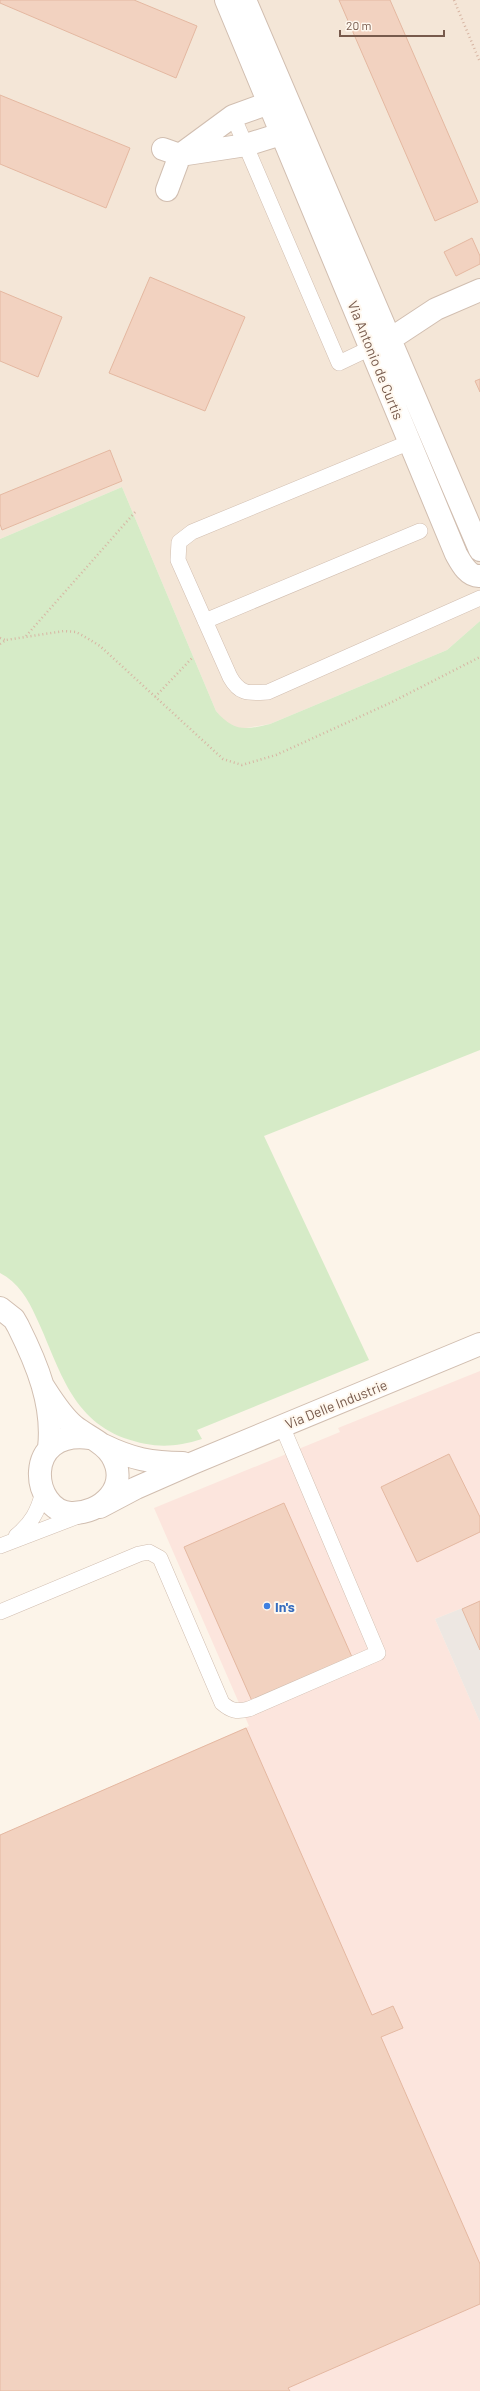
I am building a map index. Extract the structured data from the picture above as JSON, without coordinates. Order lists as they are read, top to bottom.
{
  "streets": {
    "street": ["Via Antonio de Curtis", "Via Delle Industrie"]
  },
  "places": ["In's"],
  "scale_bar": "20 m"
}
